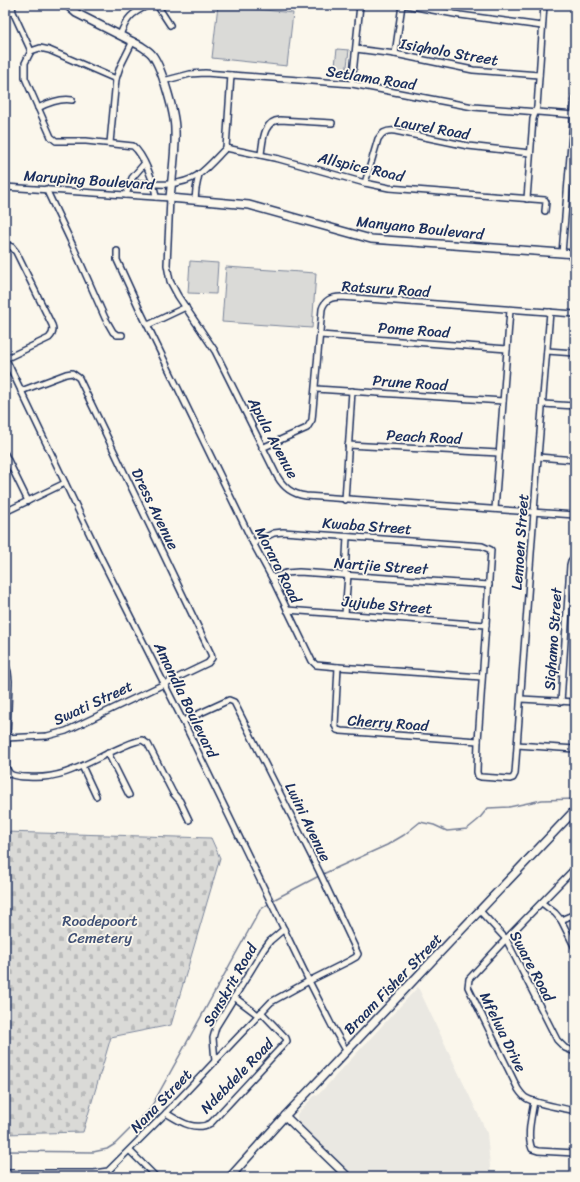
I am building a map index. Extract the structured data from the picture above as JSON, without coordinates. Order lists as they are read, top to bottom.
{
  "streets": {
    "street": [
      "Isiqholo Street",
      "Setlama Road",
      "Laurel Road",
      "Allspice Road",
      "Maruping Boulevard",
      "Manyano Boulevard",
      "Ratsuru Road",
      "Pome Road",
      "Prune Road",
      "Peach Road",
      "Apula Avenue",
      "Dress Avenue",
      "Kwaba Street",
      "Lemoen Street",
      "Morara Road",
      "Nartjie Street",
      "Jujube Street",
      "Siqhamo Street",
      "Amandla Boulevard",
      "Swati Street",
      "Cherry Road",
      "Lwini Avenue",
      "Sware Road",
      "Braam Fisher Street",
      "Sanskrit Road",
      "Mfelwa Drive",
      "Ndebdele Road",
      "Nana Street"
    ]
  },
  "crossings": [
    ["Laurel Road", "Allspice Road"],
    ["Maruping Boulevard", "Manyano Boulevard"],
    ["Maruping Boulevard", "Apula Avenue"],
    ["Manyano Boulevard", "Apula Avenue"],
    ["Ratsuru Road", "Pome Road"],
    ["Ratsuru Road", "Prune Road"],
    ["Ratsuru Road", "Apula Avenue"],
    ["Ratsuru Road", "Lemoen Street"],
    ["Apula Avenue", "Lemoen Street"],
    ["Dress Avenue", "Amandla Boulevard"],
    ["Dress Avenue", "Swati Street"],
    ["Kwaba Street", "Morara Road"],
    ["Kwaba Street", "Nartjie Street"],
    ["Lemoen Street", "Cherry Road"],
    ["Morara Road", "Nartjie Street"],
    ["Morara Road", "Jujube Street"],
    ["Morara Road", "Cherry Road"],
    ["Amandla Boulevard", "Swati Street"],
    ["Amandla Boulevard", "Lwini Avenue"],
    ["Amandla Boulevard", "Braam Fisher Street"],
    ["Amandla Boulevard", "Sanskrit Road"],
    ["Amandla Boulevard", "Nana Street"],
    ["Lwini Avenue", "Nana Street"],
    ["Sware Road", "Braam Fisher Street"],
    ["Sware Road", "Mfelwa Drive"],
    ["Sanskrit Road", "Nana Street"],
    ["Ndebdele Road", "Nana Street"]
  ],
  "parks": ["Roodepoort Cemetery"]
}
